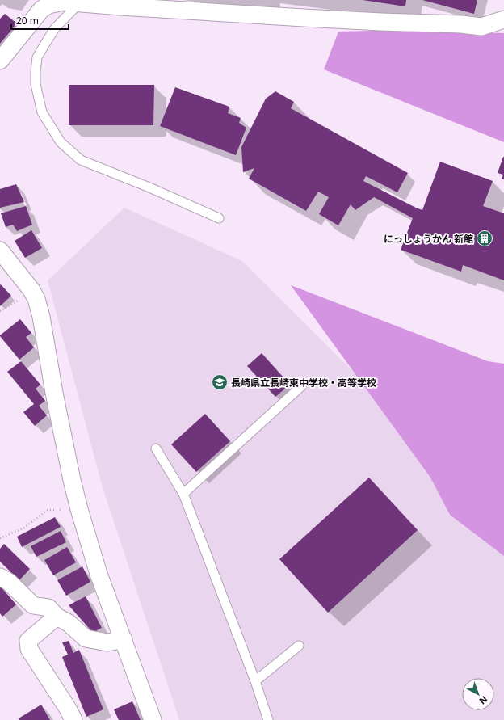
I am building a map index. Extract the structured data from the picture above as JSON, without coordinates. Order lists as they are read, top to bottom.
{
  "places": {
    "building": ["にっしょうかん 新館"],
    "school or university": ["長崎県立長崎東中学校・高等学校"]
  },
  "scale_bar": "20 m",
  "north": "bottom right"
}
